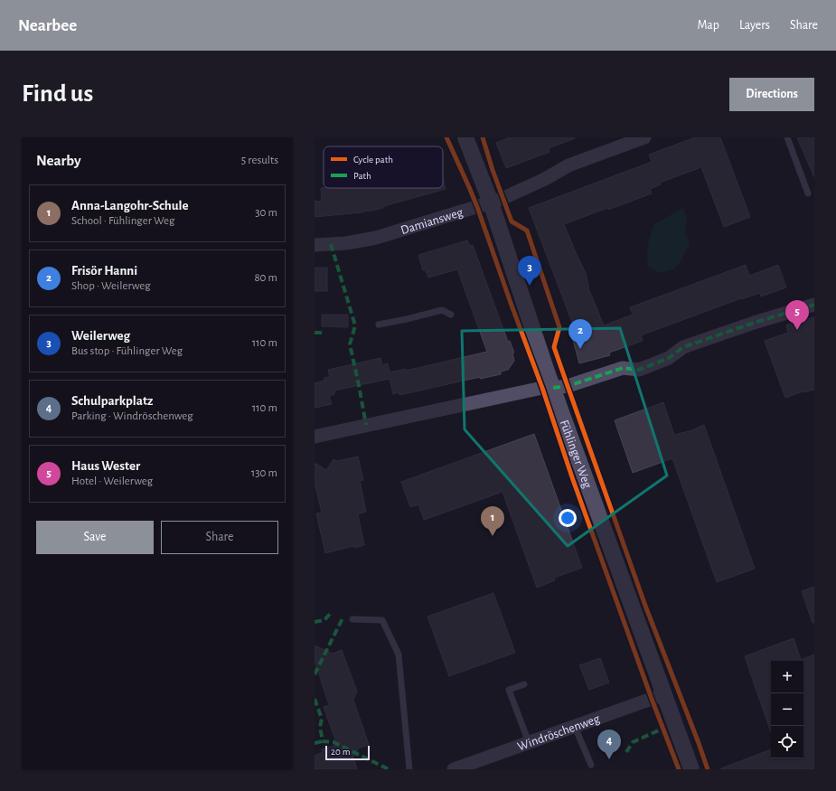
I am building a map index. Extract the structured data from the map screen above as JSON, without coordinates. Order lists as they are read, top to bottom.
{
  "streets": {
    "street": ["Damiansweg", "Fühlinger Weg", "Windröschenweg"]
  },
  "crossings": [
    ["Damiansweg", "Fühlinger Weg"],
    ["Fühlinger Weg", "Windröschenweg"]
  ],
  "legend": ["Cycle path", "Path"],
  "scale_bar": "20 m",
  "page": {
    "header": "Nearbee",
    "nav": ["Map", "Layers", "Share"],
    "buttons": [
      "Directions",
      ["Save", "Share"]
    ],
    "title": "Find us",
    "heading": ["Nearby", "5 results"],
    "list": [
      {
        "mark": "1",
        "name": "Anna-Langohr-Schule",
        "note": "School · Fühlinger Weg",
        "value": "30 m"
      },
      {
        "mark": "2",
        "name": "Frisör Hanni",
        "note": "Shop · Weilerweg",
        "value": "80 m"
      },
      {
        "mark": "3",
        "name": "Weilerweg",
        "note": "Bus stop · Fühlinger Weg",
        "value": "110 m"
      },
      {
        "mark": "4",
        "name": "Schulparkplatz",
        "note": "Parking · Windröschenweg",
        "value": "110 m"
      },
      {
        "mark": "5",
        "name": "Haus Wester",
        "note": "Hotel · Weilerweg",
        "value": "130 m"
      }
    ],
    "pins": [
      "3",
      "5",
      "2",
      "1",
      "4"
    ],
    "map_buttons": ["+", "−"],
    "scale": "20 m"
  }
}
